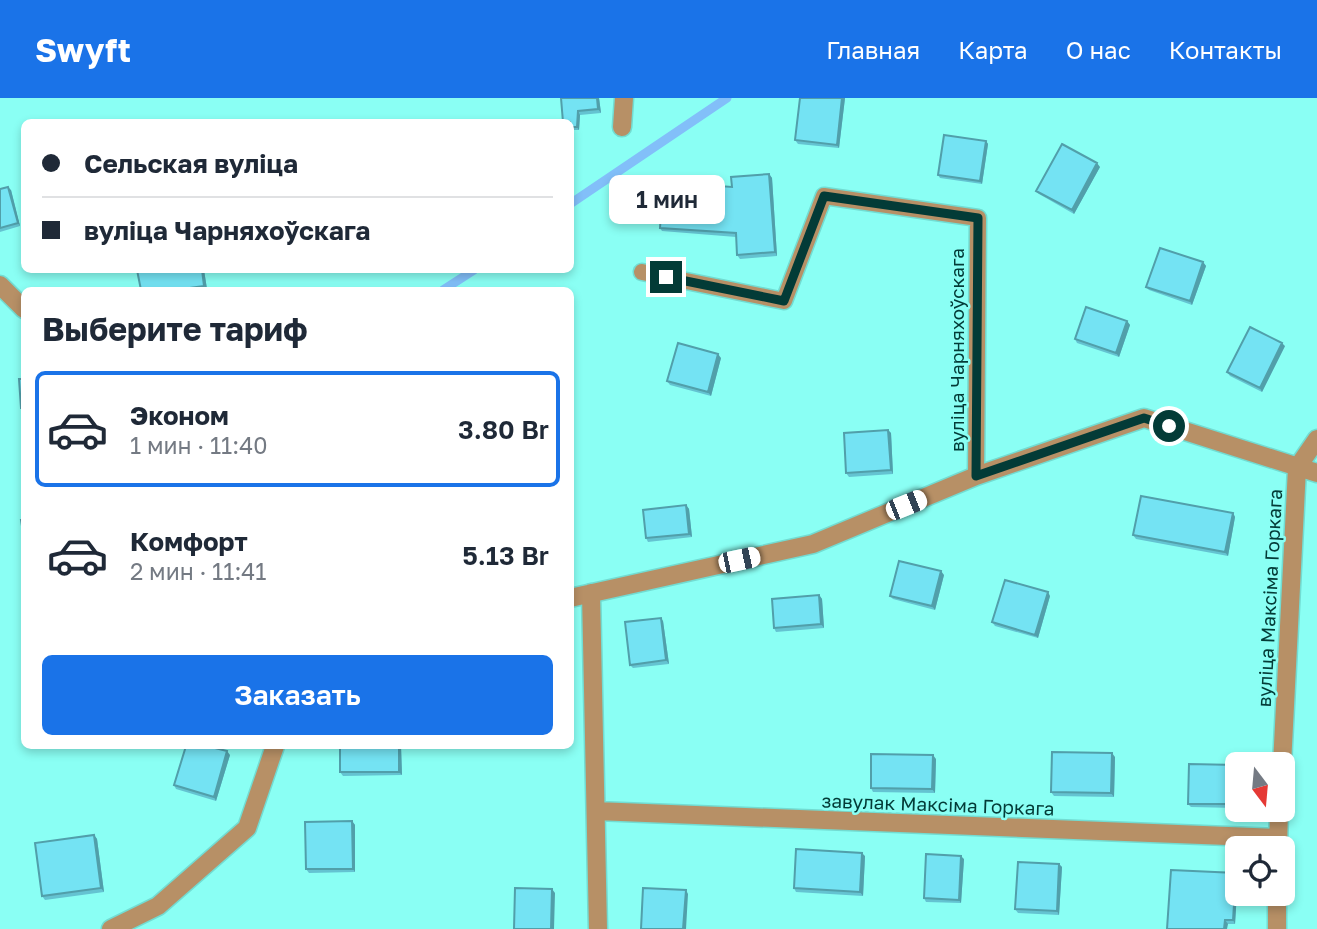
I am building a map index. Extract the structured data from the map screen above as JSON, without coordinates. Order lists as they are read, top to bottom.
{
  "streets": {
    "street": ["вуліца Максіма Горкага", "завулак Максіма Горкага"],
    "lane": ["вуліца Чарняхоўскага"]
  },
  "north": "bottom",
  "page": {
    "header": "Swyft",
    "nav": [
      "Главная",
      "Карта",
      "О нас",
      "Контакты"
    ],
    "banner": ["Сельская вуліца", "вуліца Чарняхоўскага"],
    "bubble": "1 мин",
    "heading": "Выберите тариф",
    "list": [
      {
        "name": "Эконом",
        "note": "1 мин · 11:40",
        "value": "3.80 Br"
      },
      {
        "name": "Комфорт",
        "note": "2 мин · 11:41",
        "value": "5.13 Br"
      }
    ],
    "buttons": "Заказать"
  }
}
